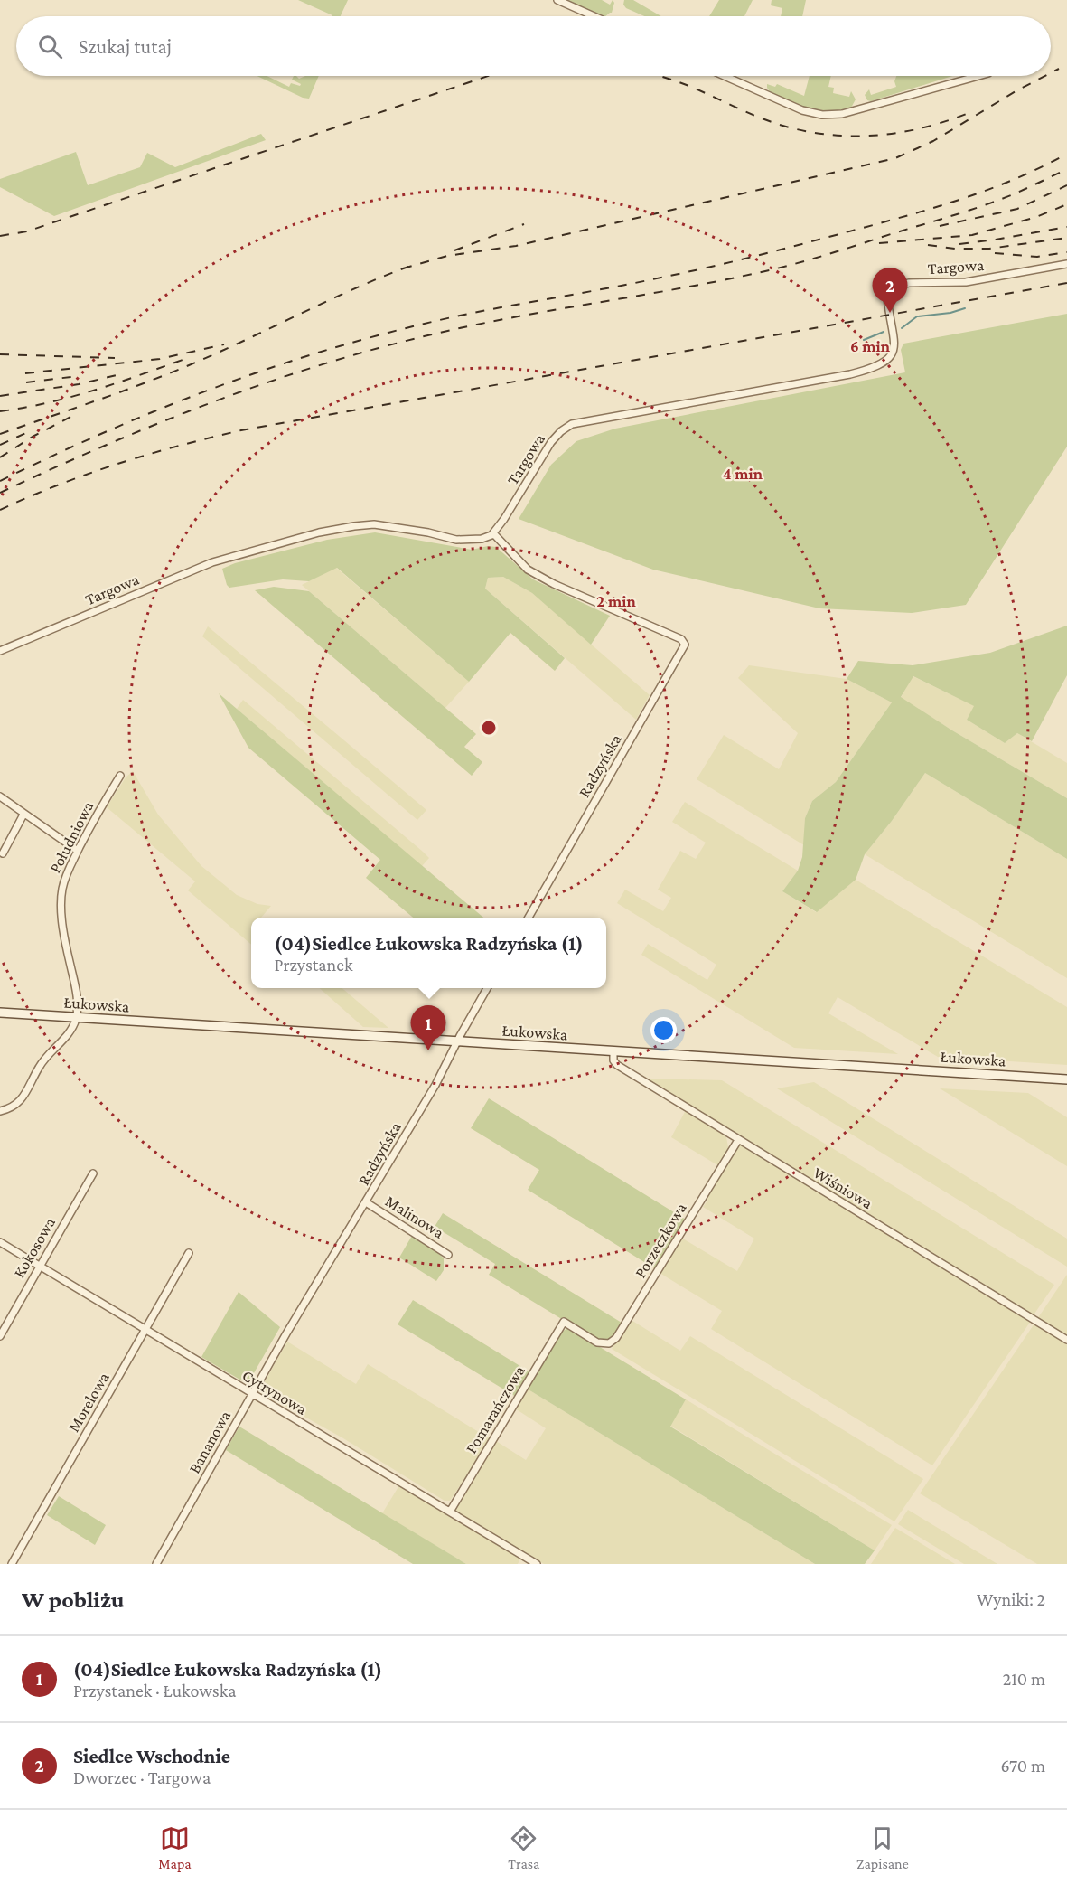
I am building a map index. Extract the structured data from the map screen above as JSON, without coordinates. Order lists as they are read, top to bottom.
{
  "streets": {
    "main road": ["Łukowska"],
    "street": [
      "Targowa",
      "Radzyńska",
      "Południowa",
      "Wiśniowa",
      "Malinowa",
      "Porzeczkowa",
      "Kokosowa",
      "Cytrynowa",
      "Morelowa",
      "Pomarańczowa",
      "Bananowa"
    ]
  },
  "crossings": [
    ["Targowa", "Radzyńska"],
    ["Radzyńska", "Łukowska"],
    ["Radzyńska", "Malinowa"],
    ["Radzyńska", "Bananowa"],
    ["Południowa", "Łukowska"],
    ["Łukowska", "Wiśniowa"],
    ["Wiśniowa", "Porzeczkowa"],
    ["Porzeczkowa", "Pomarańczowa"],
    ["Kokosowa", "Cytrynowa"],
    ["Cytrynowa", "Morelowa"],
    ["Cytrynowa", "Pomarańczowa"],
    ["Cytrynowa", "Bananowa"]
  ],
  "page": {
    "search": "Szukaj tutaj",
    "pins": ["2", "1"],
    "popup": ["(04)Siedlce Łukowska Radzyńska (1)", "Przystanek"],
    "heading": ["W pobliżu", "Wyniki: 2"],
    "list": [
      {
        "mark": "1",
        "name": "(04)Siedlce Łukowska Radzyńska (1)",
        "note": "Przystanek · Łukowska",
        "value": "210 m"
      },
      {
        "mark": "2",
        "name": "Siedlce Wschodnie",
        "note": "Dworzec · Targowa",
        "value": "670 m"
      }
    ],
    "nav": ["Mapa", "Trasa", "Zapisane"]
  },
  "rings": ["6 min", "4 min", "2 min"]
}
